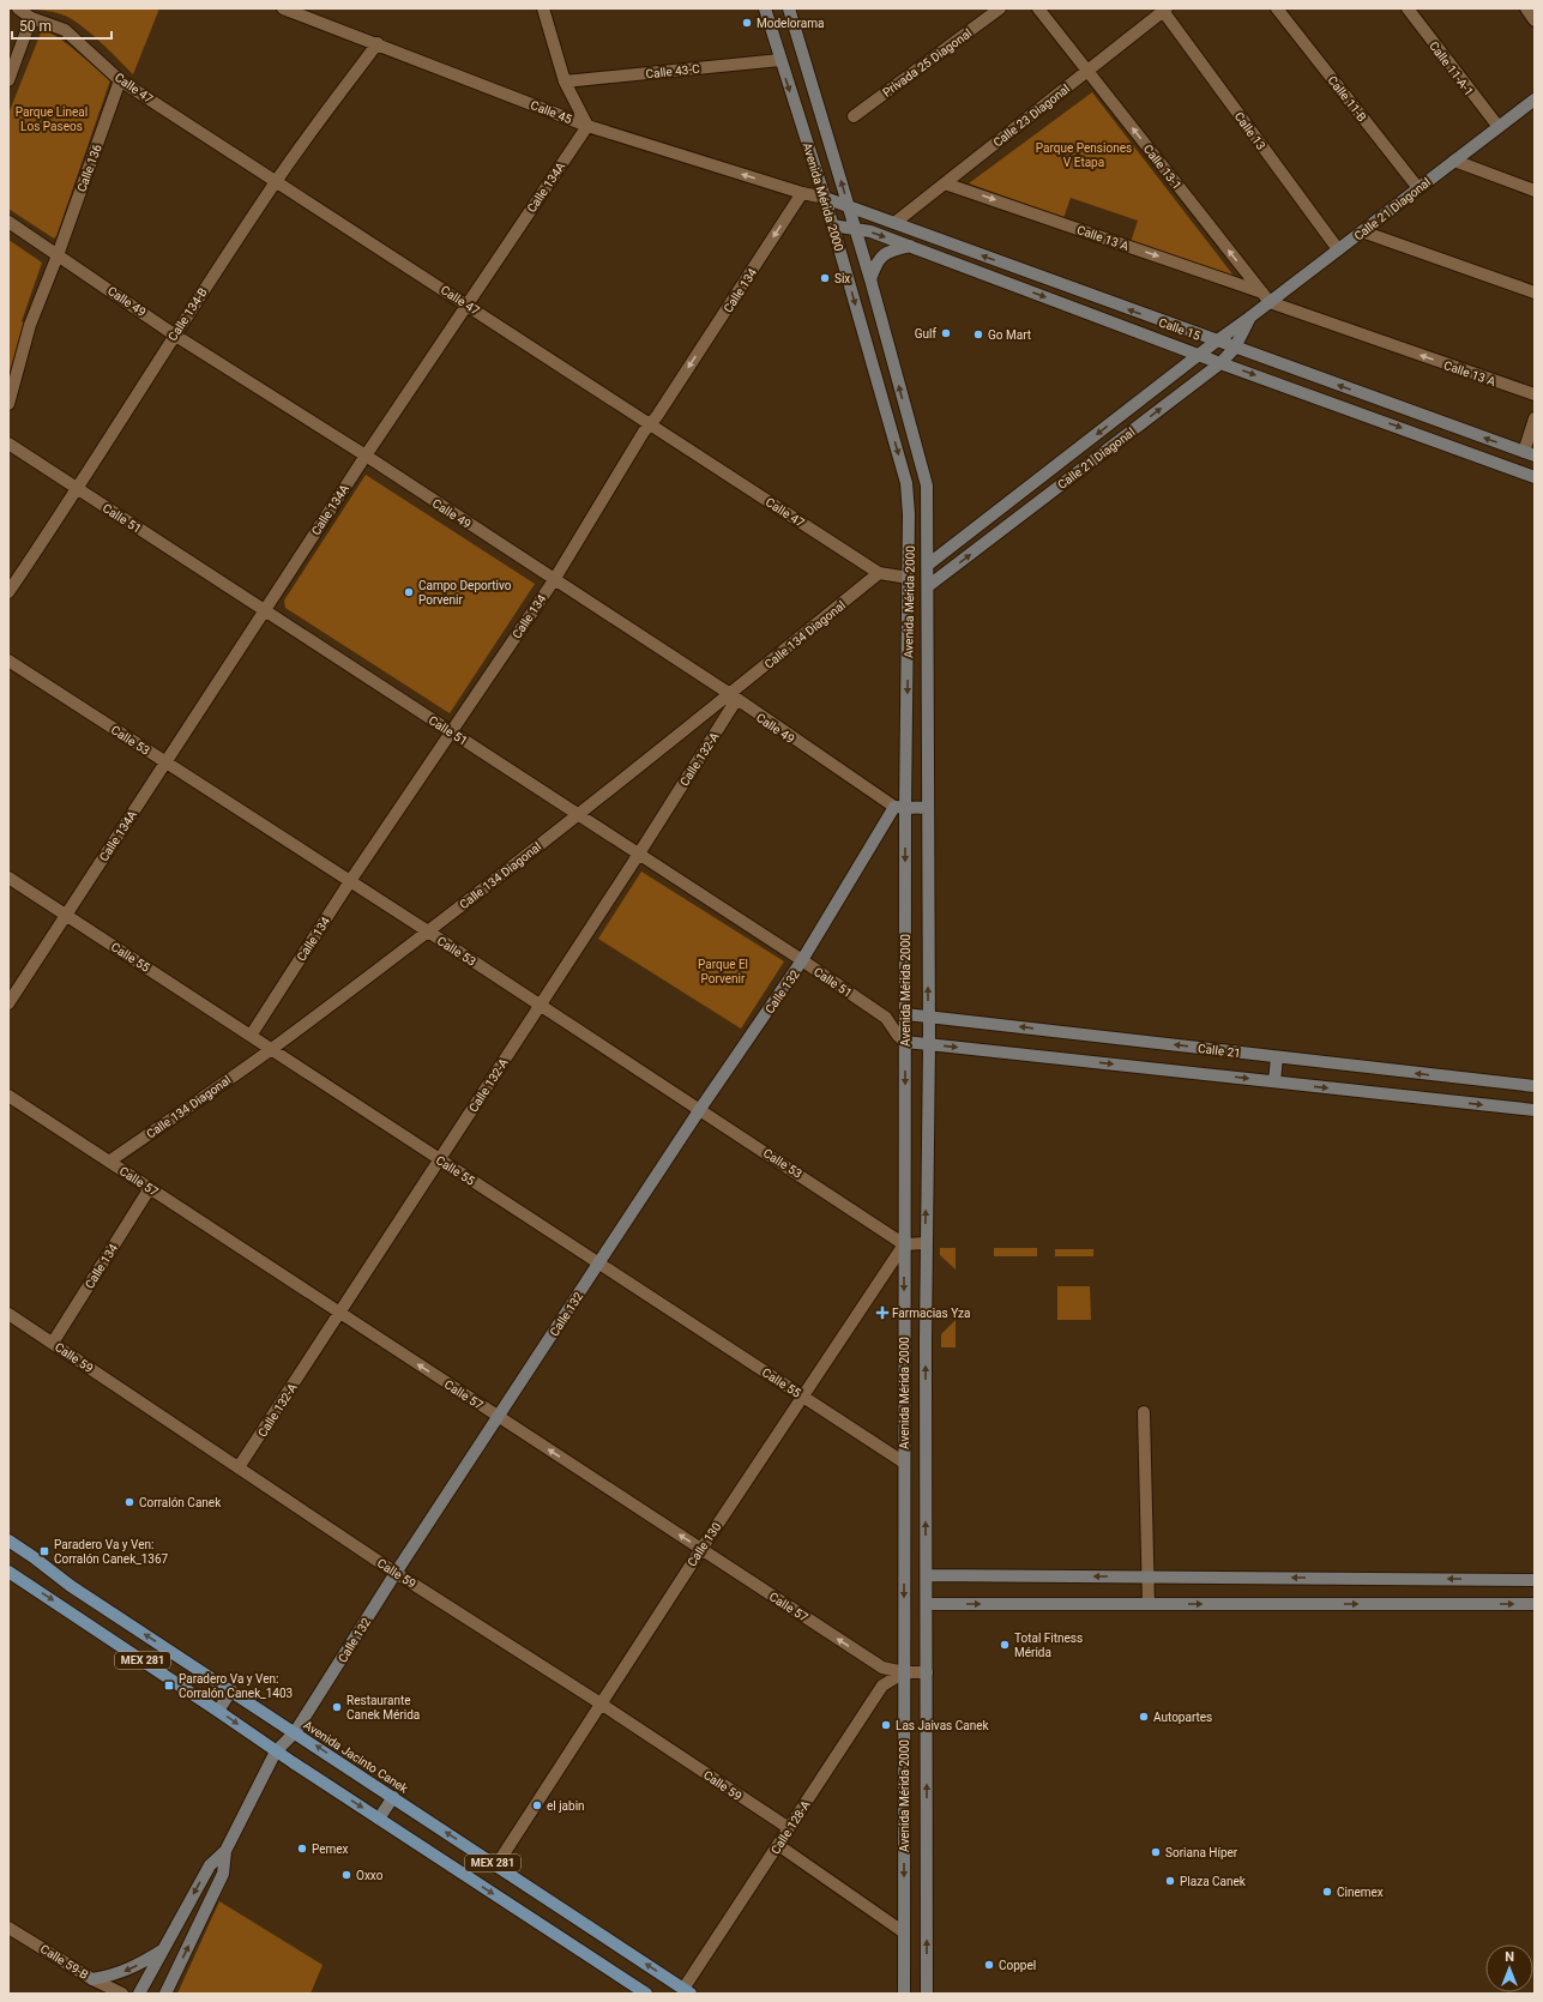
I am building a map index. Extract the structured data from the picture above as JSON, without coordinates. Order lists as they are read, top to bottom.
{
  "streets": {
    "main road": ["MEX 281", "Avenida Jacinto Canek"],
    "street": [
      "Privada 25 Diagonal",
      "Calle 11-A-1",
      "Calle 43-C",
      "Calle 47",
      "Calle 11-B",
      "Calle 45",
      "Calle 23 Diagonal",
      "Calle 13",
      "Calle 13-1",
      "Calle 136",
      "Calle 134A",
      "Avenida Mérida 2000",
      "Calle 21 Diagonal",
      "Calle 13 A",
      "Calle 134",
      "Calle 49",
      "Calle 134-B",
      "Calle 15",
      "Calle 51",
      "Calle 134 Diagonal",
      "Calle 53",
      "Calle 132-A",
      "Calle 55",
      "Calle 132",
      "Calle 21",
      "Calle 57",
      "Calle 59",
      "Calle 130",
      "Calle 128-A",
      "Calle 59-B"
    ]
  },
  "crossings": [
    ["Calle 11-A-1", "Calle 21 Diagonal"],
    ["Calle 43-C", "Avenida Mérida 2000"],
    ["Calle 47", "Calle 136"],
    ["Calle 47", "Calle 134A"],
    ["Calle 47", "Avenida Mérida 2000"],
    ["Calle 47", "Calle 134"],
    ["Calle 47", "Calle 134-B"],
    ["Calle 47", "Calle 134 Diagonal"],
    ["Calle 11-B", "Calle 21 Diagonal"],
    ["Calle 45", "Calle 134A"],
    ["Calle 45", "Avenida Mérida 2000"],
    ["Calle 45", "Calle 134"],
    ["Calle 45", "Calle 134-B"],
    ["Calle 45", "Calle 15"],
    ["Calle 23 Diagonal", "Calle 13"],
    ["Calle 23 Diagonal", "Calle 13-1"],
    ["Calle 23 Diagonal", "Calle 13 A"],
    ["Calle 23 Diagonal", "Calle 15"],
    ["Calle 13", "Calle 21 Diagonal"],
    ["Calle 13-1", "Calle 21 Diagonal"],
    ["Calle 13-1", "Calle 13 A"],
    ["Calle 136", "Calle 49"],
    ["Calle 134A", "Calle 49"],
    ["Calle 134A", "Calle 51"],
    ["Calle 134A", "Calle 53"],
    ["Calle 134A", "Calle 55"],
    ["Avenida Mérida 2000", "Calle 21 Diagonal"],
    ["Avenida Mérida 2000", "Calle 49"],
    ["Avenida Mérida 2000", "Calle 15"],
    ["Avenida Mérida 2000", "Calle 51"],
    ["Avenida Mérida 2000", "Calle 53"],
    ["Avenida Mérida 2000", "Calle 55"],
    ["Avenida Mérida 2000", "Calle 132"],
    ["Avenida Mérida 2000", "Calle 21"],
    ["Avenida Mérida 2000", "Calle 57"],
    ["Avenida Mérida 2000", "Calle 130"],
    ["Avenida Mérida 2000", "Calle 128-A"],
    ["Calle 21 Diagonal", "Calle 13 A"],
    ["Calle 21 Diagonal", "Calle 15"],
    ["Calle 134", "Calle 49"],
    ["Calle 134", "Calle 51"],
    ["Calle 134", "Calle 53"],
    ["Calle 134", "Calle 55"],
    ["Calle 134", "Calle 57"],
    ["Calle 134", "Calle 59"],
    ["Calle 49", "Calle 134-B"],
    ["Calle 49", "Calle 134 Diagonal"],
    ["Calle 49", "Calle 132-A"],
    ["Calle 49", "Calle 132"],
    ["Calle 134-B", "Calle 51"],
    ["Calle 51", "Calle 134 Diagonal"],
    ["Calle 51", "Calle 132-A"],
    ["Calle 51", "Calle 132"],
    ["Calle 51", "Calle 21"],
    ["Calle 134 Diagonal", "Calle 53"],
    ["Calle 134 Diagonal", "Calle 132-A"],
    ["Calle 134 Diagonal", "Calle 55"],
    ["Calle 134 Diagonal", "Calle 57"],
    ["Calle 53", "Calle 132-A"],
    ["Calle 53", "Calle 132"],
    ["Calle 53", "Calle 130"],
    ["Calle 132-A", "Calle 55"],
    ["Calle 132-A", "Calle 57"],
    ["Calle 132-A", "Calle 59"],
    ["Calle 55", "Calle 132"],
    ["Calle 55", "Calle 130"],
    ["Calle 132", "Calle 57"],
    ["Calle 132", "Calle 59"],
    ["Calle 132", "MEX 281"],
    ["Calle 132", "Avenida Jacinto Canek"],
    ["Calle 57", "Calle 130"],
    ["Calle 57", "Calle 128-A"],
    ["Calle 59", "Calle 130"],
    ["Calle 59", "Calle 128-A"],
    ["Calle 130", "Avenida Jacinto Canek"],
    ["Avenida Jacinto Canek", "Calle 128-A"]
  ],
  "one_way": ["Calle 45", "Calle 13-1", "Calle 57"],
  "parks": ["Parque Lineal Los Paseos", "Parque Pensiones V Etapa", "Parque El Porvenir"],
  "places": {
    "other": [
      "Modelorama",
      "Six",
      "Gulf",
      "Go Mart",
      "Campo Deportivo Porvenir",
      "Corralón Canek",
      "Total Fitness Mérida",
      "Restaurante Canek Mérida",
      "Autopartes",
      "Las Jaivas Canek",
      "el jabin",
      "Pemex",
      "Soriana Híper",
      "Oxxo",
      "Plaza Canek",
      "Cinemex",
      "Coppel"
    ],
    "health": ["Farmacias Yza"],
    "transit": ["Paradero Va y Ven: Corralón Canek_1367", "Paradero Va y Ven: Corralón Canek_1403"]
  },
  "scale_bar": "50 m",
  "north": "top"
}
